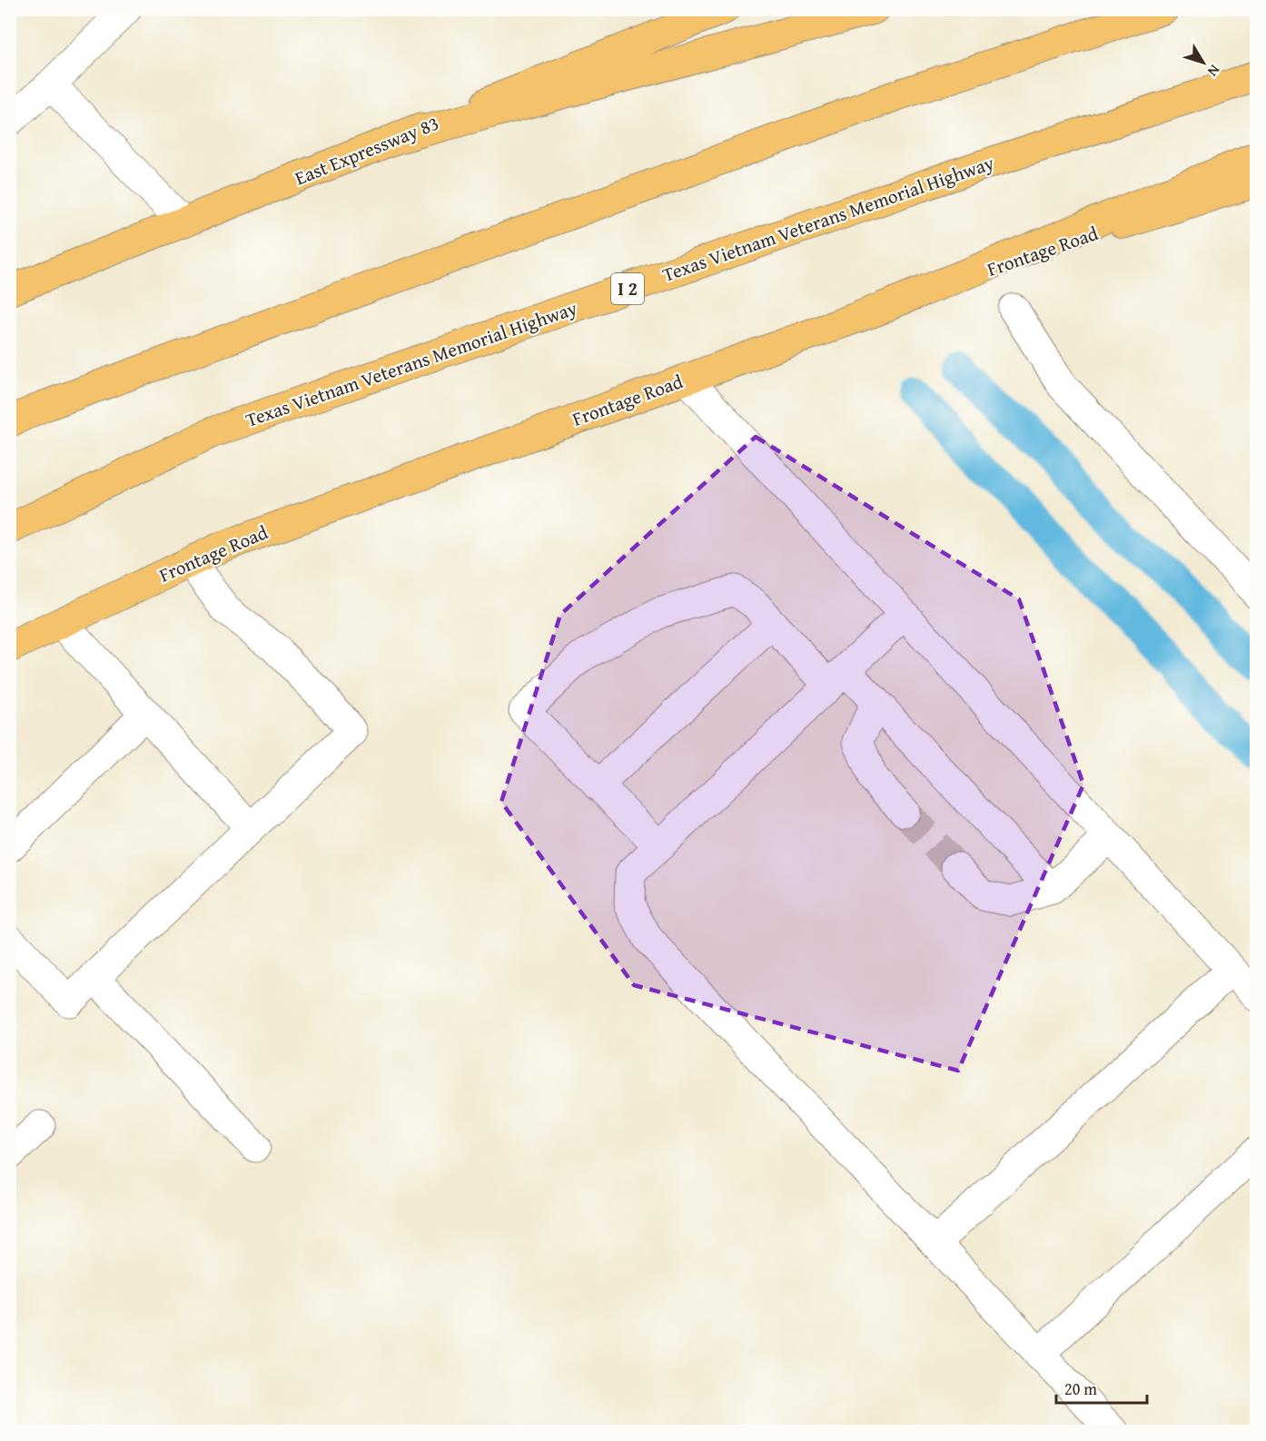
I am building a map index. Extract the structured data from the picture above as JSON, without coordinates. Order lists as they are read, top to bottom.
{
  "streets": {
    "main road": [
      "East Expressway 83",
      "Texas Vietnam Veterans Memorial Highway",
      "Frontage Road",
      "I 2"
    ]
  },
  "scale_bar": "20 m",
  "north": "bottom right"
}
